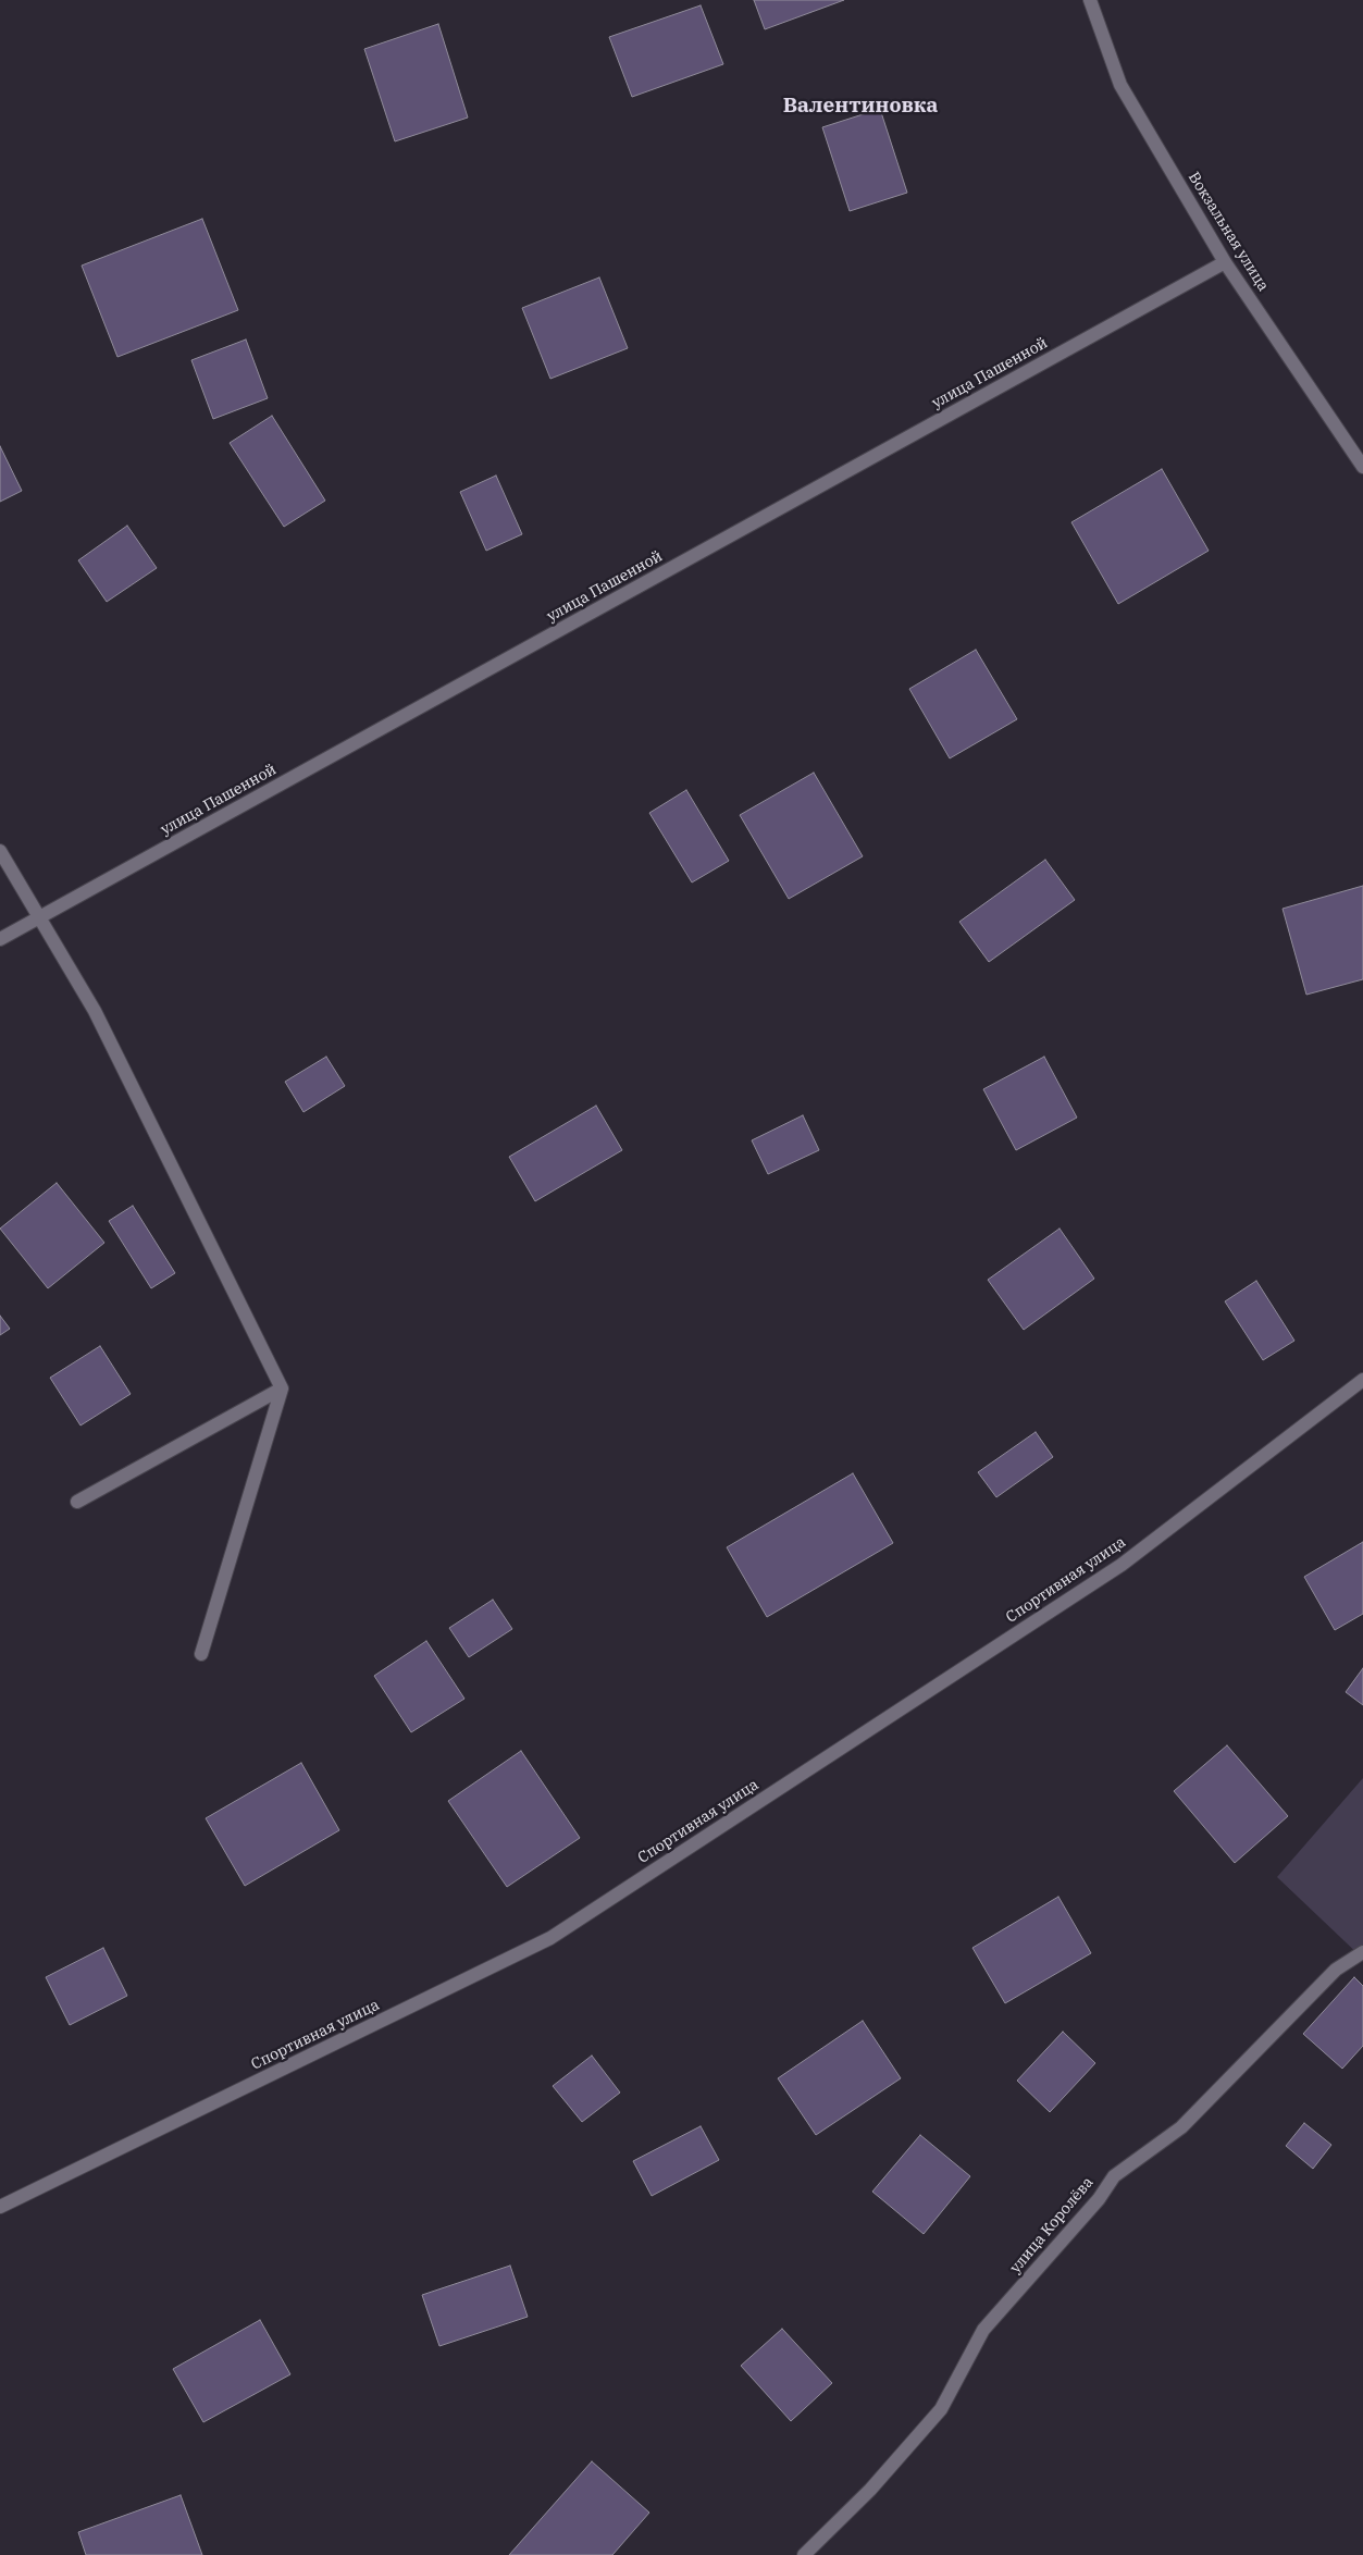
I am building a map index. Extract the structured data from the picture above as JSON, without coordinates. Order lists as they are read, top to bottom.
{
  "streets": {
    "street": [
      "Вокзальная улица",
      "улица Пашенной",
      "Спортивная улица",
      "улица Королёва"
    ]
  },
  "crossings": [
    ["Вокзальная улица", "улица Пашенной"]
  ],
  "districts": ["Валентиновка"]
}
